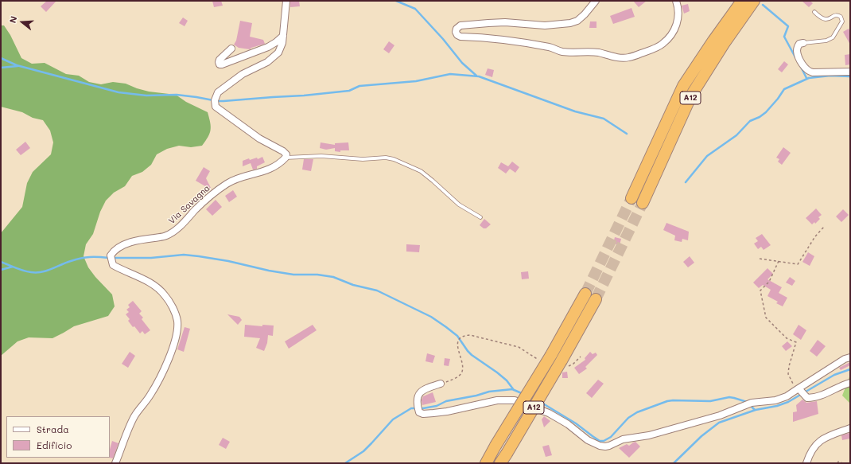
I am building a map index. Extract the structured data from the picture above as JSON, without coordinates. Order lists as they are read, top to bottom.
{
  "streets": {
    "highway": ["A12"],
    "street": ["Via Savagna"]
  },
  "legend": ["Strada", "Edificio"],
  "north": "left"
}
